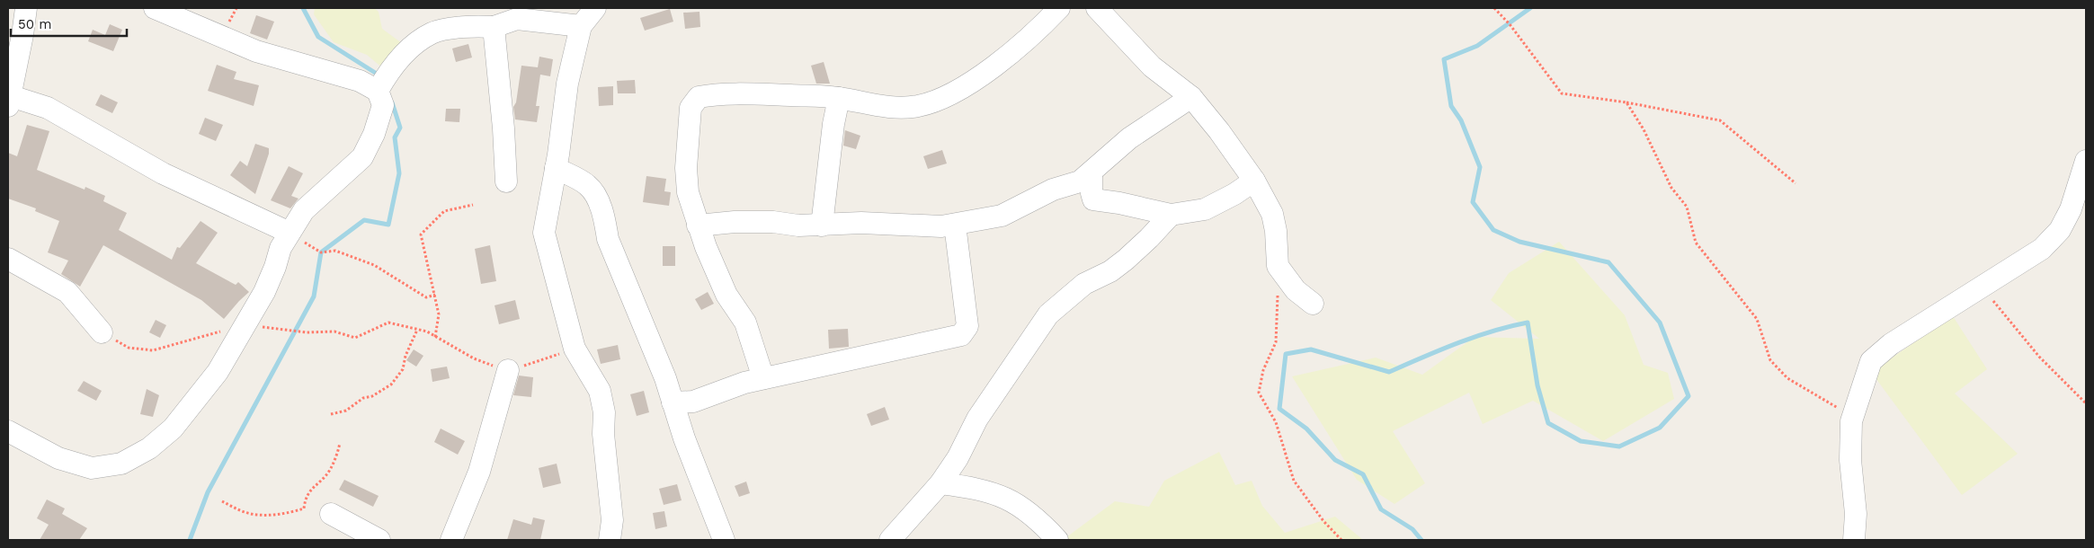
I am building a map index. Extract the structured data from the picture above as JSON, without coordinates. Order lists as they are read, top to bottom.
{
  "scale_bar": "50 m"
}
